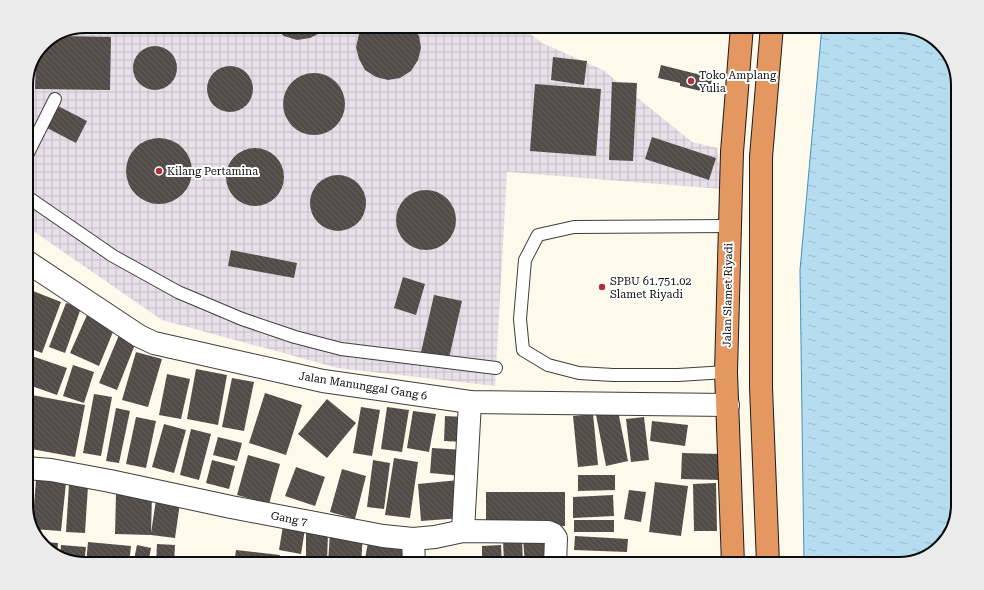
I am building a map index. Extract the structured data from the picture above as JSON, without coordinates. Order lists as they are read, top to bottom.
{
  "streets": {
    "highway": ["Jalan Slamet Riyadi"],
    "street": ["Jalan Manunggal Gang 6", "Gang 7"]
  },
  "crossings": [
    ["Jalan Slamet Riyadi", "Jalan Manunggal Gang 6"]
  ],
  "places": ["Toko Amplang Yulia", "Kilang Pertamina", "SPBU 61.751.02 Slamet Riyadi"]
}
